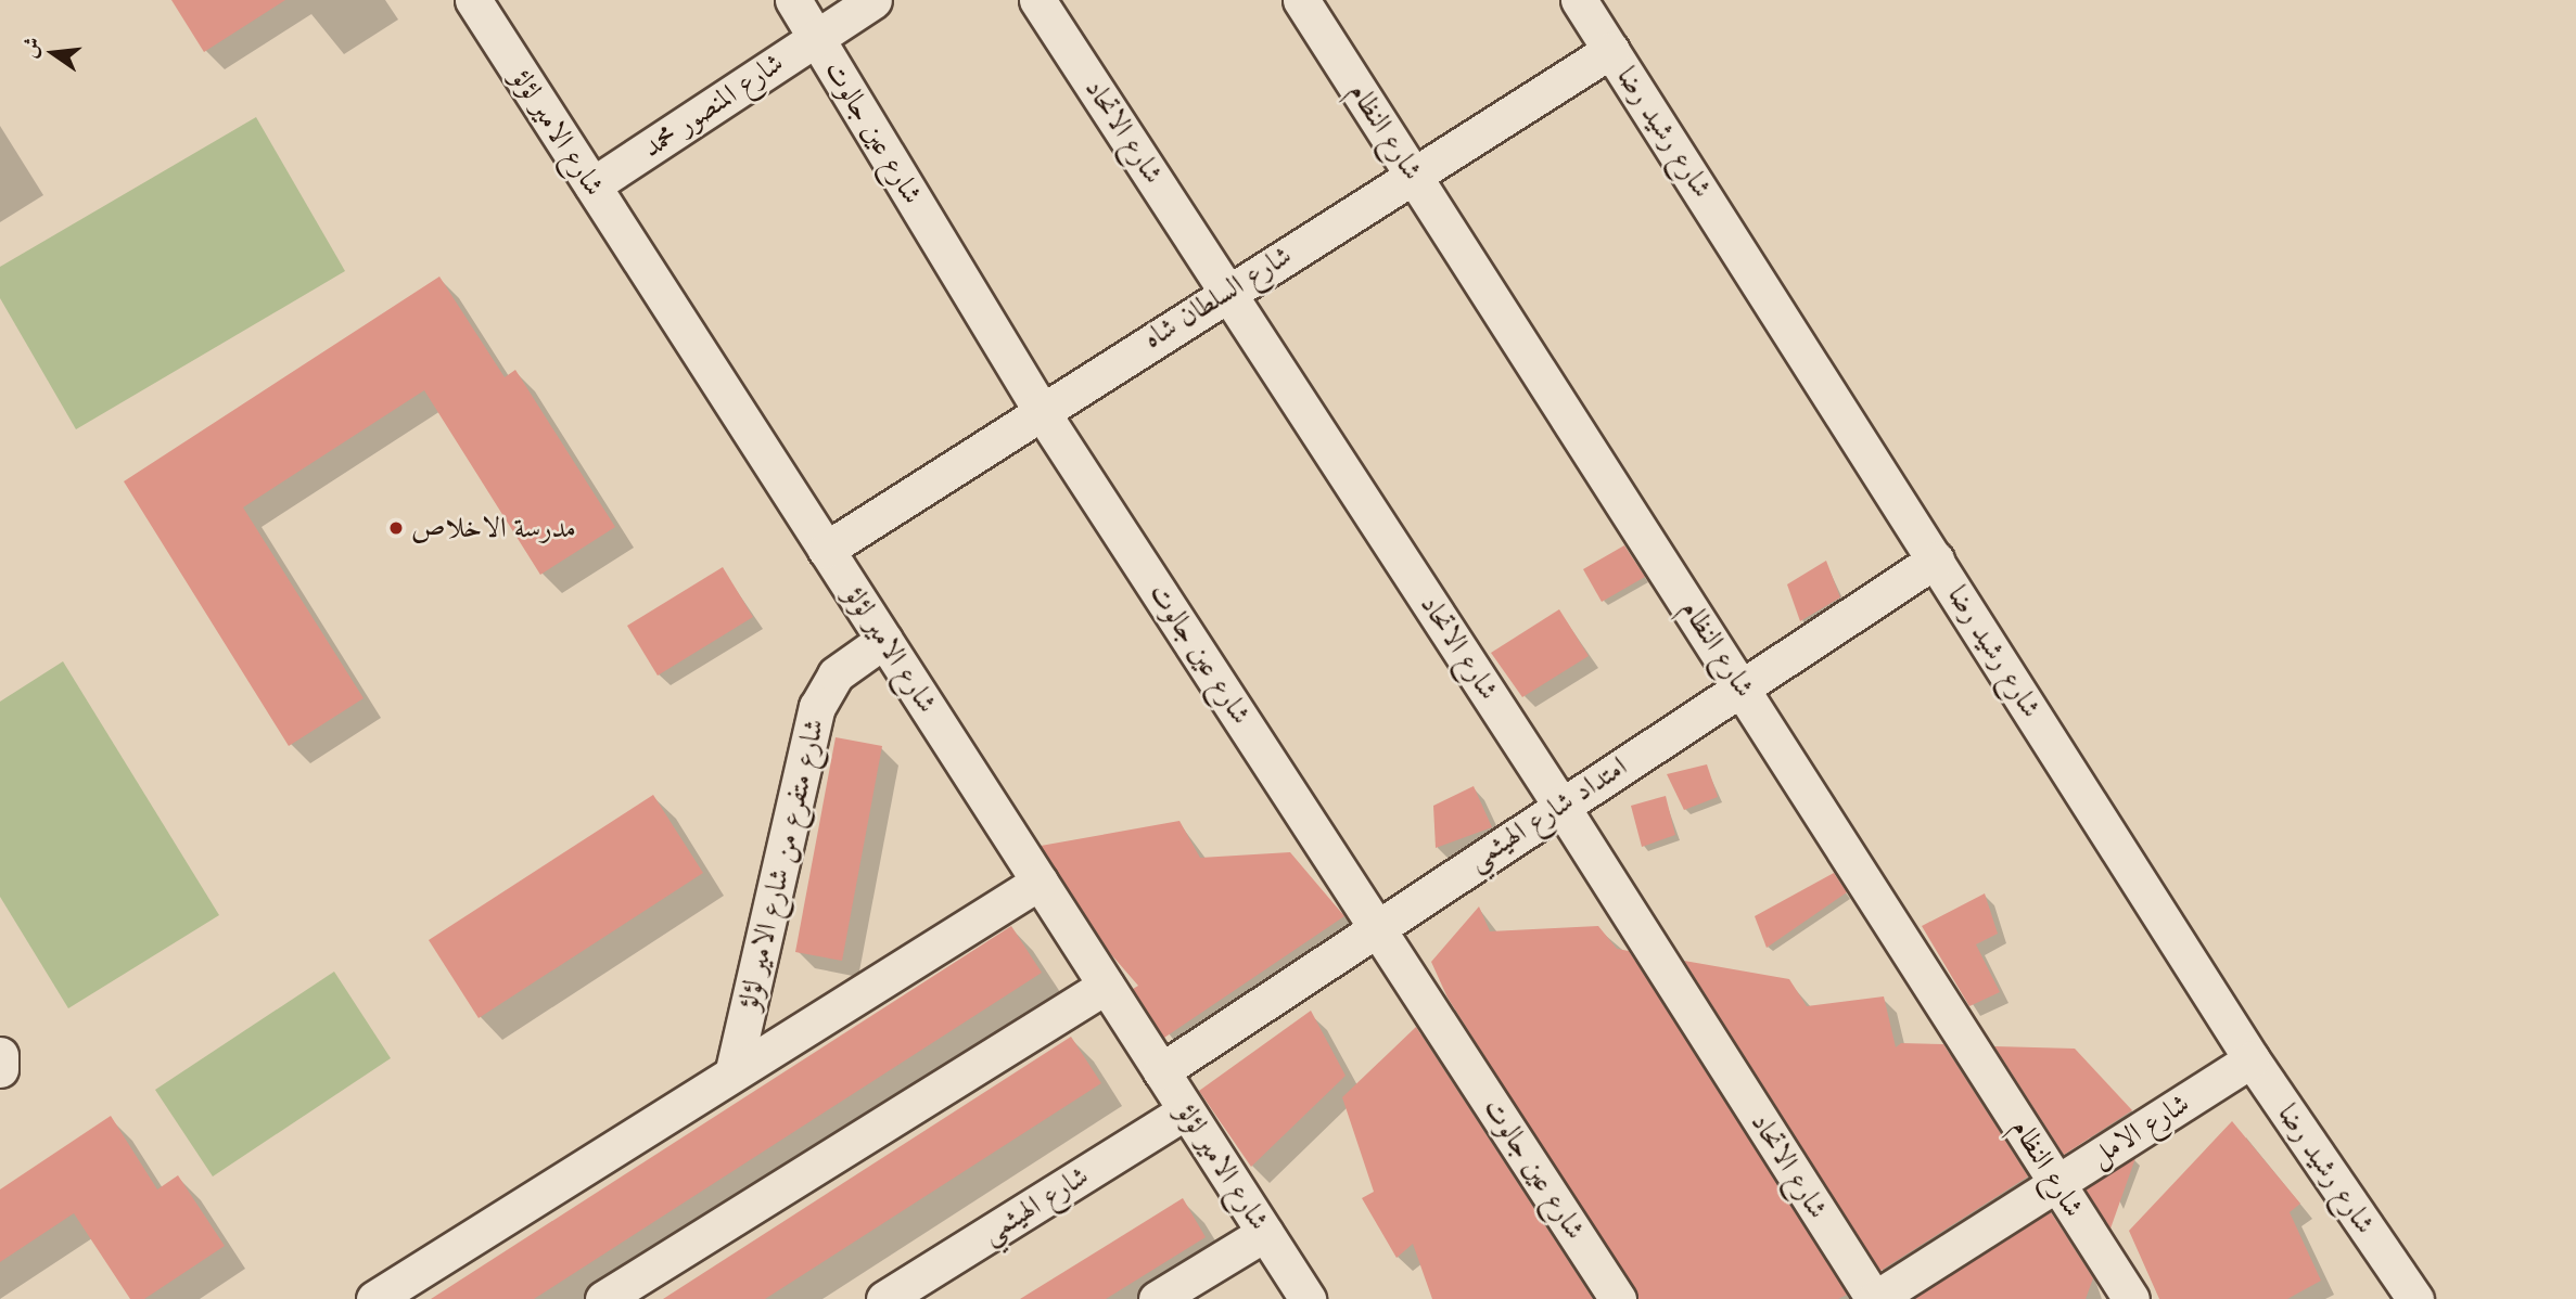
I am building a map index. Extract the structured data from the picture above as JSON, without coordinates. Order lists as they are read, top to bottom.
{
  "streets": {
    "street": [
      "شارع المنصور محمد",
      "شارع الاتحاد",
      "شارع النظام",
      "شارع الامير لؤلؤ",
      "شارع عين جالوت",
      "شارع رشيد رضا",
      "شارع السلطان شاه",
      "امتداد شارع الهيثمي",
      "شارع متفرع من شارع الامير لؤلؤ",
      "شارع الامل",
      "شارع الهيثمي"
    ]
  },
  "crossings": [
    ["شارع المنصور محمد", "شارع الامير لؤلؤ"],
    ["شارع المنصور محمد", "شارع عين جالوت"],
    ["شارع الاتحاد", "شارع السلطان شاه"],
    ["شارع الاتحاد", "امتداد شارع الهيثمي"],
    ["شارع الاتحاد", "شارع الامل"],
    ["شارع النظام", "شارع السلطان شاه"],
    ["شارع النظام", "امتداد شارع الهيثمي"],
    ["شارع النظام", "شارع الامل"],
    ["شارع الامير لؤلؤ", "شارع السلطان شاه"],
    ["شارع الامير لؤلؤ", "امتداد شارع الهيثمي"],
    ["شارع الامير لؤلؤ", "شارع متفرع من شارع الامير لؤلؤ"],
    ["شارع الامير لؤلؤ", "شارع الهيثمي"],
    ["شارع عين جالوت", "شارع السلطان شاه"],
    ["شارع عين جالوت", "امتداد شارع الهيثمي"],
    ["شارع رشيد رضا", "شارع السلطان شاه"],
    ["شارع رشيد رضا", "امتداد شارع الهيثمي"],
    ["شارع رشيد رضا", "شارع الامل"]
  ],
  "places": ["مدرسة الاخلاص"],
  "north": "left"
}
